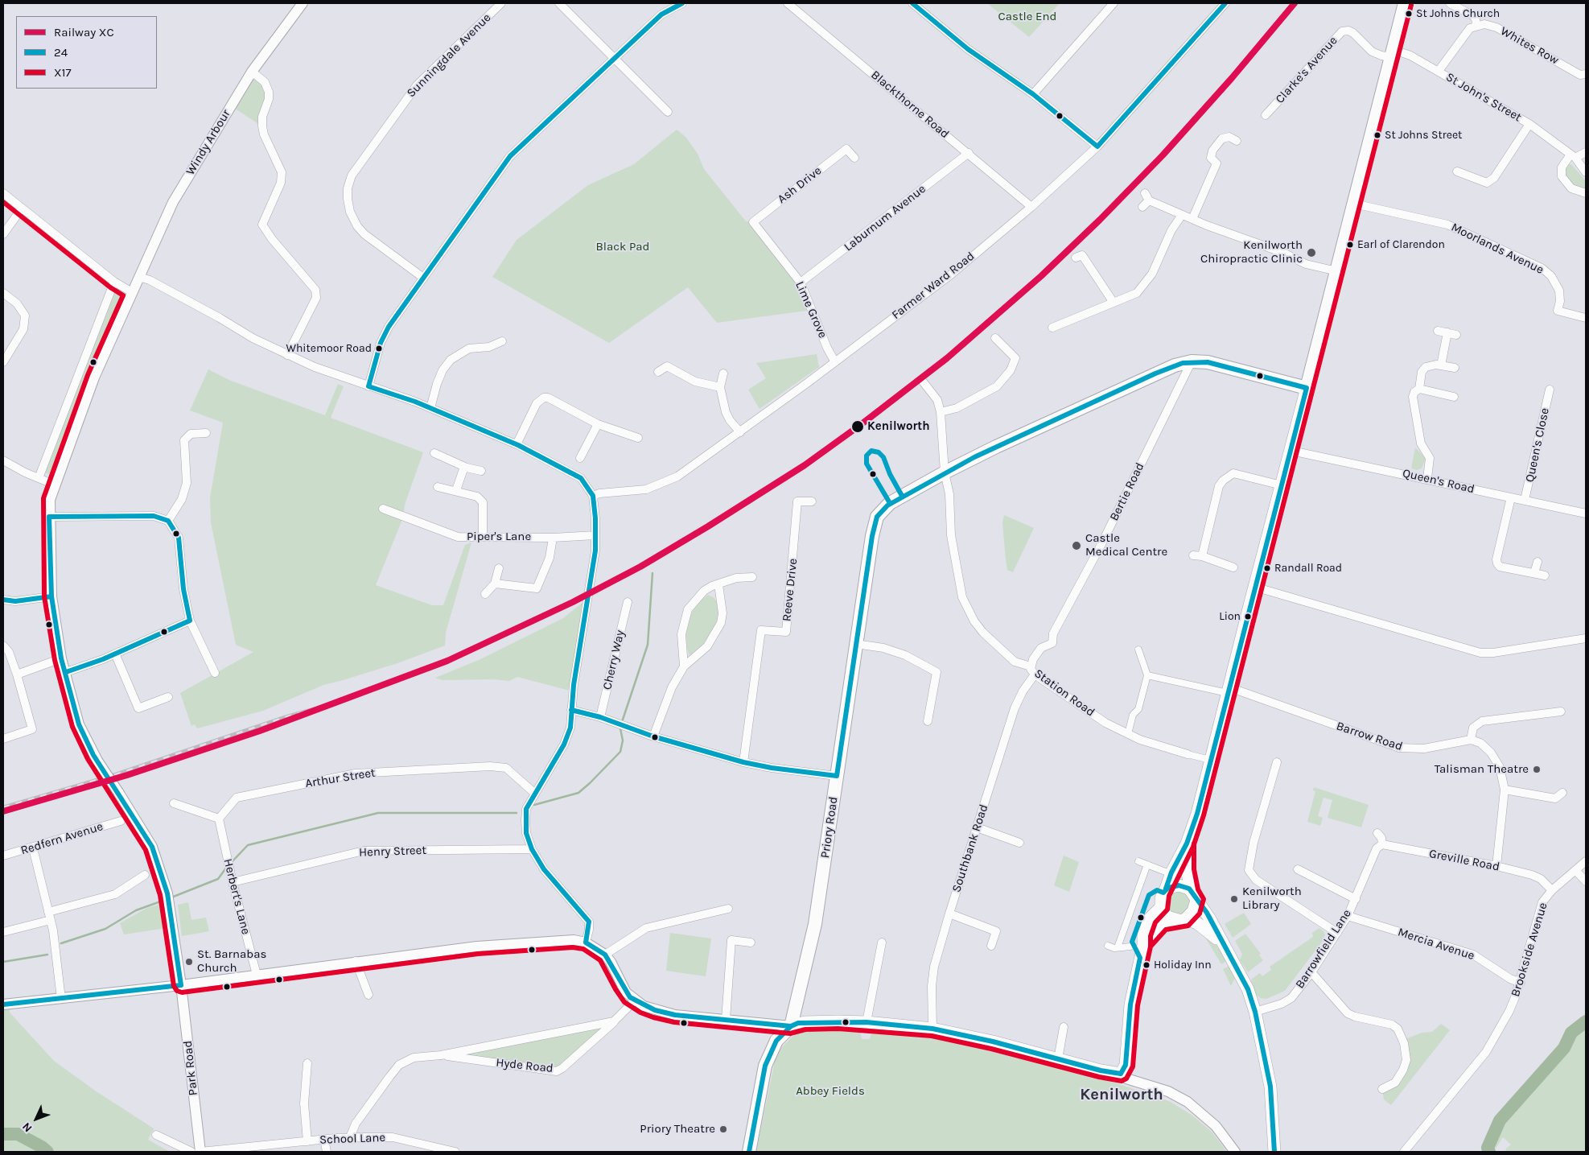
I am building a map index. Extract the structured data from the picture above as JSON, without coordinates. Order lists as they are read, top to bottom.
{
  "streets": {
    "main road": ["Priory Road"],
    "street": [
      "Whites Row",
      "Sunningdale Avenue",
      "Clarke's Avenue",
      "St John's Street",
      "Blackthorne Road",
      "Windy Arbour",
      "Ash Drive",
      "Laburnum Avenue",
      "Moorlands Avenue",
      "Farmer Ward Road",
      "Lime Grove",
      "Queen's Close",
      "Queen's Road",
      "Bertie Road",
      "Piper's Lane",
      "Reeve Drive",
      "Cherry Way",
      "Station Road",
      "Barrow Road",
      "Arthur Street",
      "Redfern Avenue",
      "Southbank Road",
      "Henry Street",
      "Greville Road",
      "Herbert's Lane",
      "Mercia Avenue",
      "Barrowfield Lane",
      "Brookside Avenue",
      "Hyde Road",
      "Park Road",
      "School Lane"
    ]
  },
  "crossings": [
    ["Clarke's Avenue", "St John's Street"],
    ["Blackthorne Road", "Laburnum Avenue"],
    ["Blackthorne Road", "Farmer Ward Road"],
    ["Windy Arbour", "Park Road"],
    ["Ash Drive", "Lime Grove"],
    ["Laburnum Avenue", "Lime Grove"],
    ["Farmer Ward Road", "Lime Grove"],
    ["Queen's Close", "Queen's Road"],
    ["Bertie Road", "Station Road"],
    ["Bertie Road", "Priory Road"],
    ["Station Road", "Priory Road"],
    ["Station Road", "Southbank Road"],
    ["Arthur Street", "Herbert's Lane"],
    ["Henry Street", "Herbert's Lane"],
    ["Greville Road", "Barrowfield Lane"],
    ["Greville Road", "Brookside Avenue"],
    ["Mercia Avenue", "Barrowfield Lane"],
    ["Mercia Avenue", "Brookside Avenue"],
    ["Hyde Road", "School Lane"],
    ["Park Road", "School Lane"]
  ],
  "districts": ["Kenilworth"],
  "parks": ["Castle End", "Black Pad", "Abbey Fields"],
  "places": [
    "St Johns Church",
    "St Johns Street",
    "Earl of Clarendon",
    "Kenilworth Chiropractic Clinic",
    "Whitemoor Road",
    "Kenilworth",
    "Castle Medical Centre",
    "Randall Road",
    "Lion",
    "Talisman Theatre",
    "Kenilworth Library",
    "St. Barnabas Church",
    "Holiday Inn",
    "Priory Theatre"
  ],
  "lines": ["rail line XC", "transit line 24", "transit line X17"],
  "legend": ["Railway XC", "24", "X17"],
  "north": "bottom left"
}
